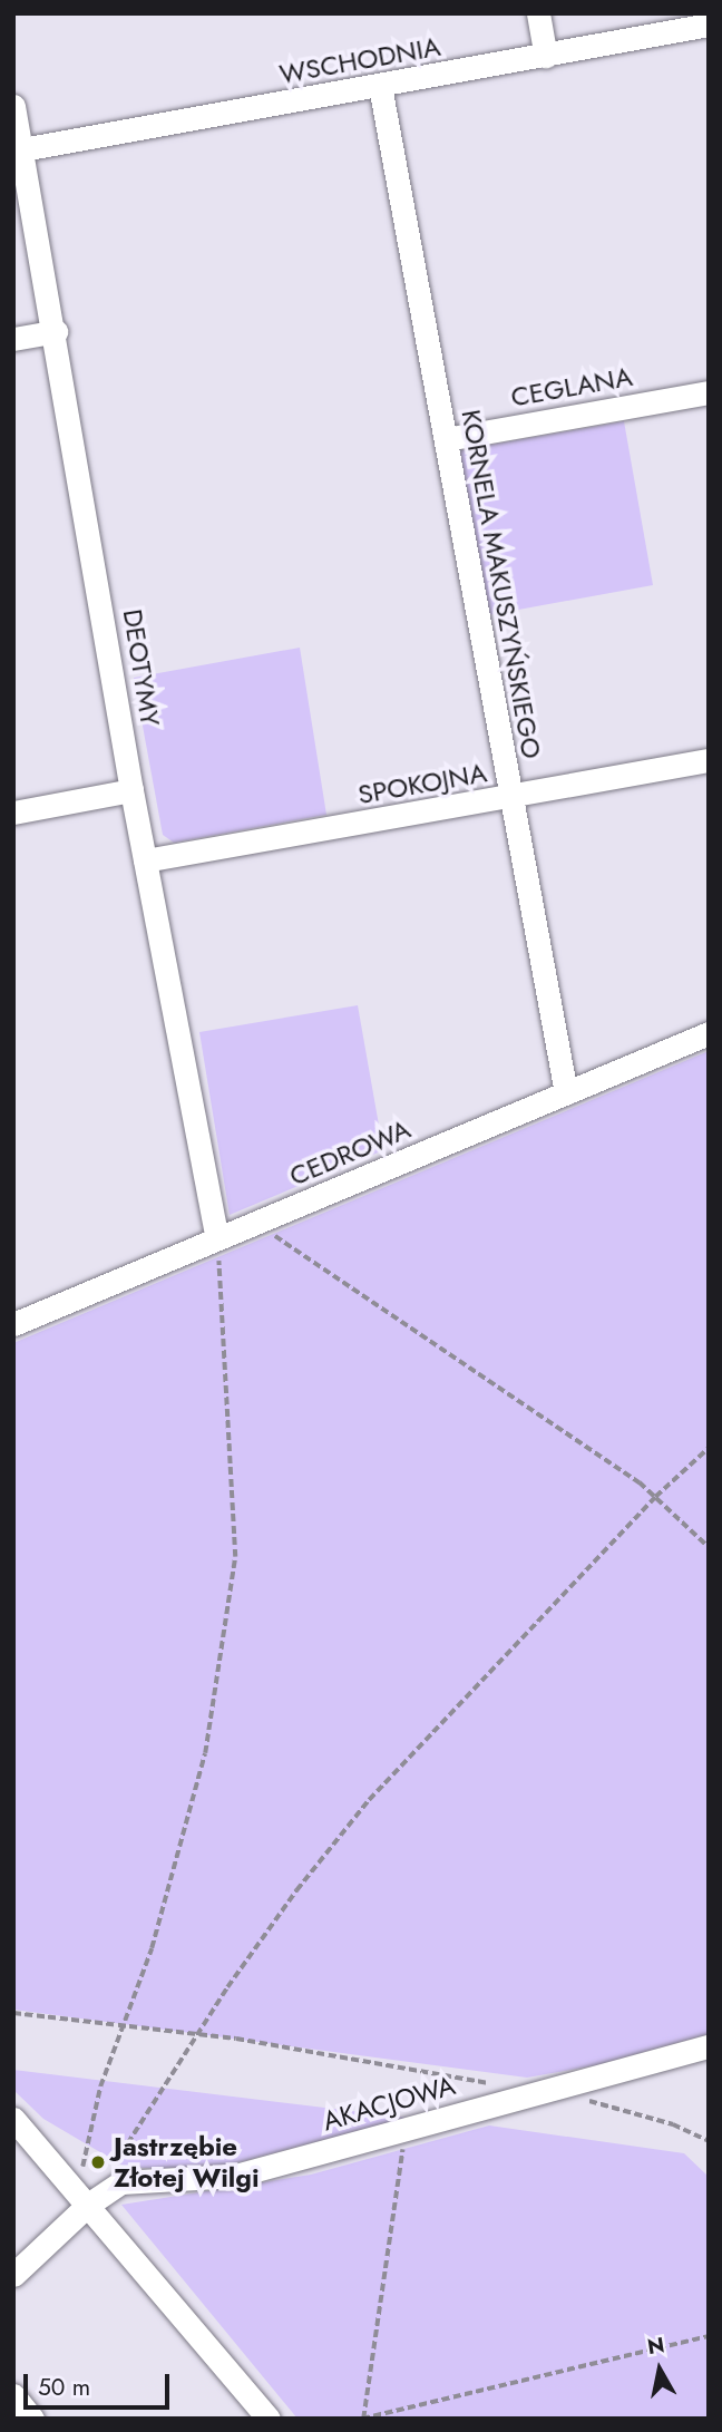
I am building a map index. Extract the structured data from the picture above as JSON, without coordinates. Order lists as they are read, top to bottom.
{
  "streets": {
    "street": [
      "WSCHODNIA",
      "CEGLANA",
      "KORNELA MAKUSZYŃSKIEGO",
      "DEOTYMY",
      "SPOKOJNA",
      "CEDROWA",
      "AKACJOWA"
    ]
  },
  "crossings": [
    ["WSCHODNIA", "KORNELA MAKUSZYŃSKIEGO"],
    ["WSCHODNIA", "DEOTYMY"],
    ["CEGLANA", "KORNELA MAKUSZYŃSKIEGO"],
    ["KORNELA MAKUSZYŃSKIEGO", "SPOKOJNA"],
    ["KORNELA MAKUSZYŃSKIEGO", "CEDROWA"],
    ["DEOTYMY", "SPOKOJNA"],
    ["DEOTYMY", "CEDROWA"]
  ],
  "places": ["Jastrzębie Złotej Wilgi"],
  "scale_bar": "50 m",
  "north": "top"
}
